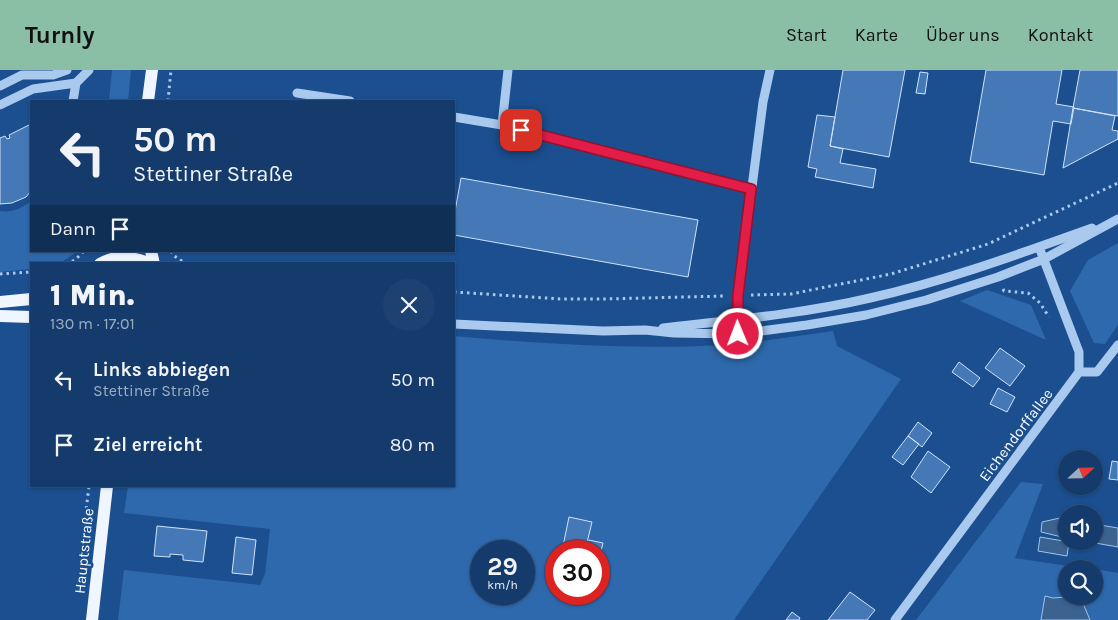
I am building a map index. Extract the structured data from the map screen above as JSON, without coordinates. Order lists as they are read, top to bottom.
{
  "streets": {
    "main road": ["Hauptstraße"],
    "street": ["Eichendorffallee"]
  },
  "north": "right",
  "page": {
    "header": "Turnly",
    "nav": [
      "Start",
      "Karte",
      "Über uns",
      "Kontakt"
    ],
    "turn": ["50 m", "Stettiner Straße"],
    "then": "Dann",
    "heading": ["1 Min.", "130 m · 17:01"],
    "list": [
      {
        "name": "Links abbiegen",
        "note": "Stettiner Straße",
        "value": "50 m"
      },
      {
        "name": "Ziel erreicht",
        "value": "80 m"
      }
    ],
    "speed": "29 km/h",
    "limit": "30"
  }
}
